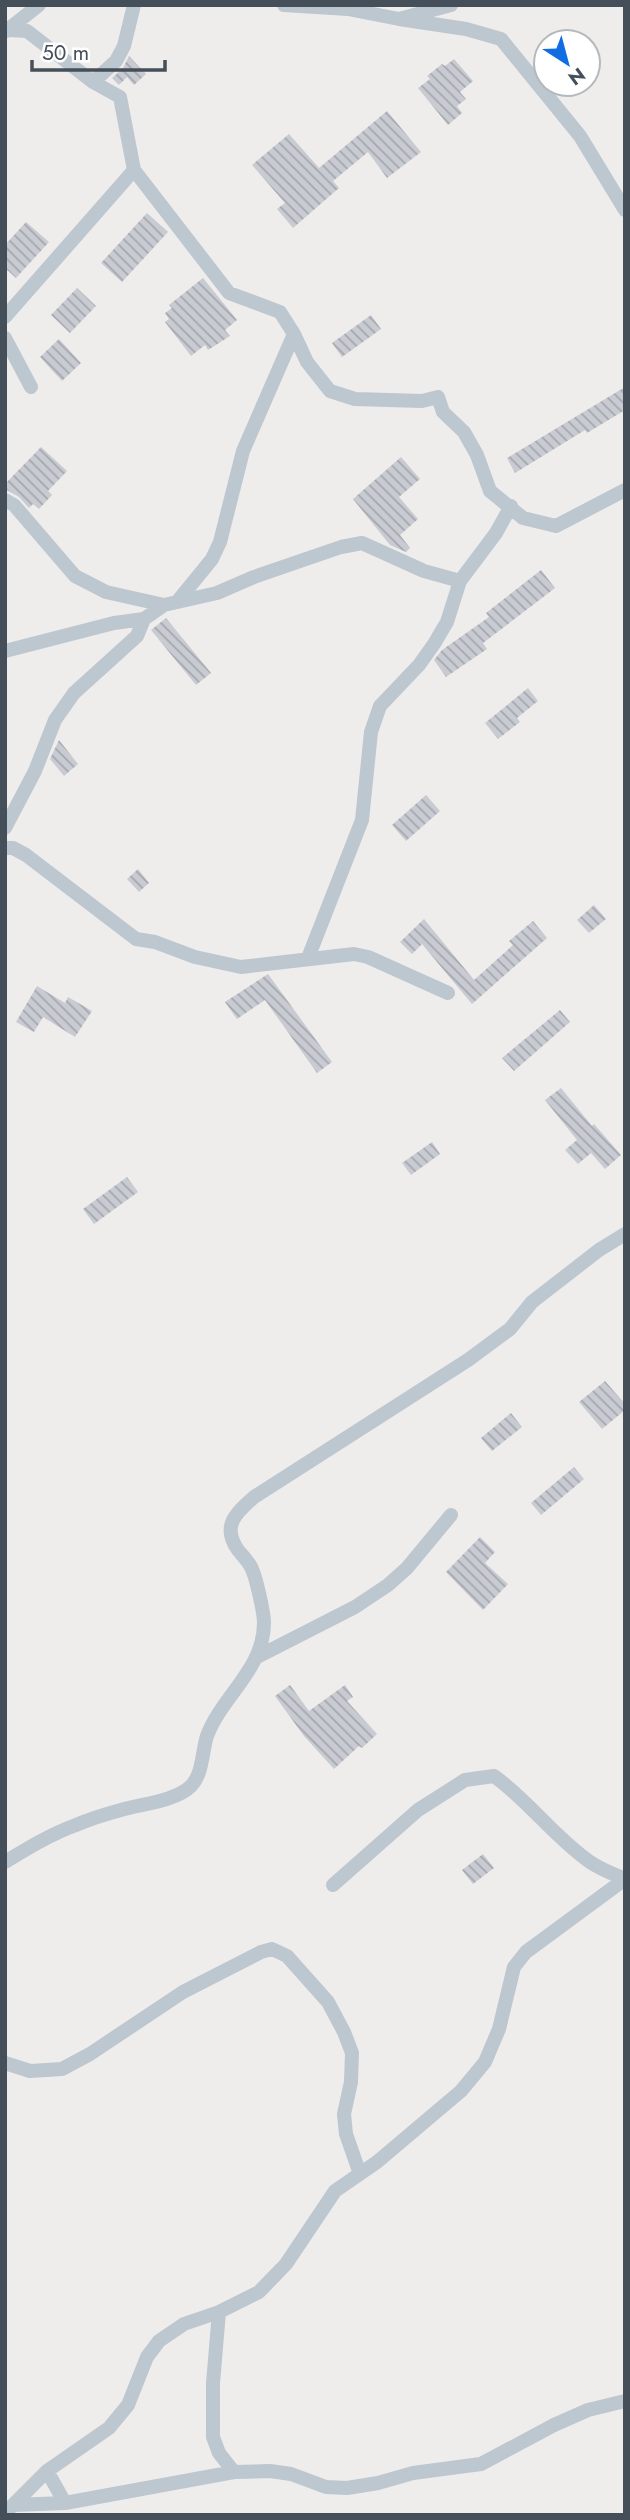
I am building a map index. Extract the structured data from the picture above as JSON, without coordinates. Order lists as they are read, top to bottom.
{
  "scale_bar": "50 m",
  "north": "bottom right"
}
